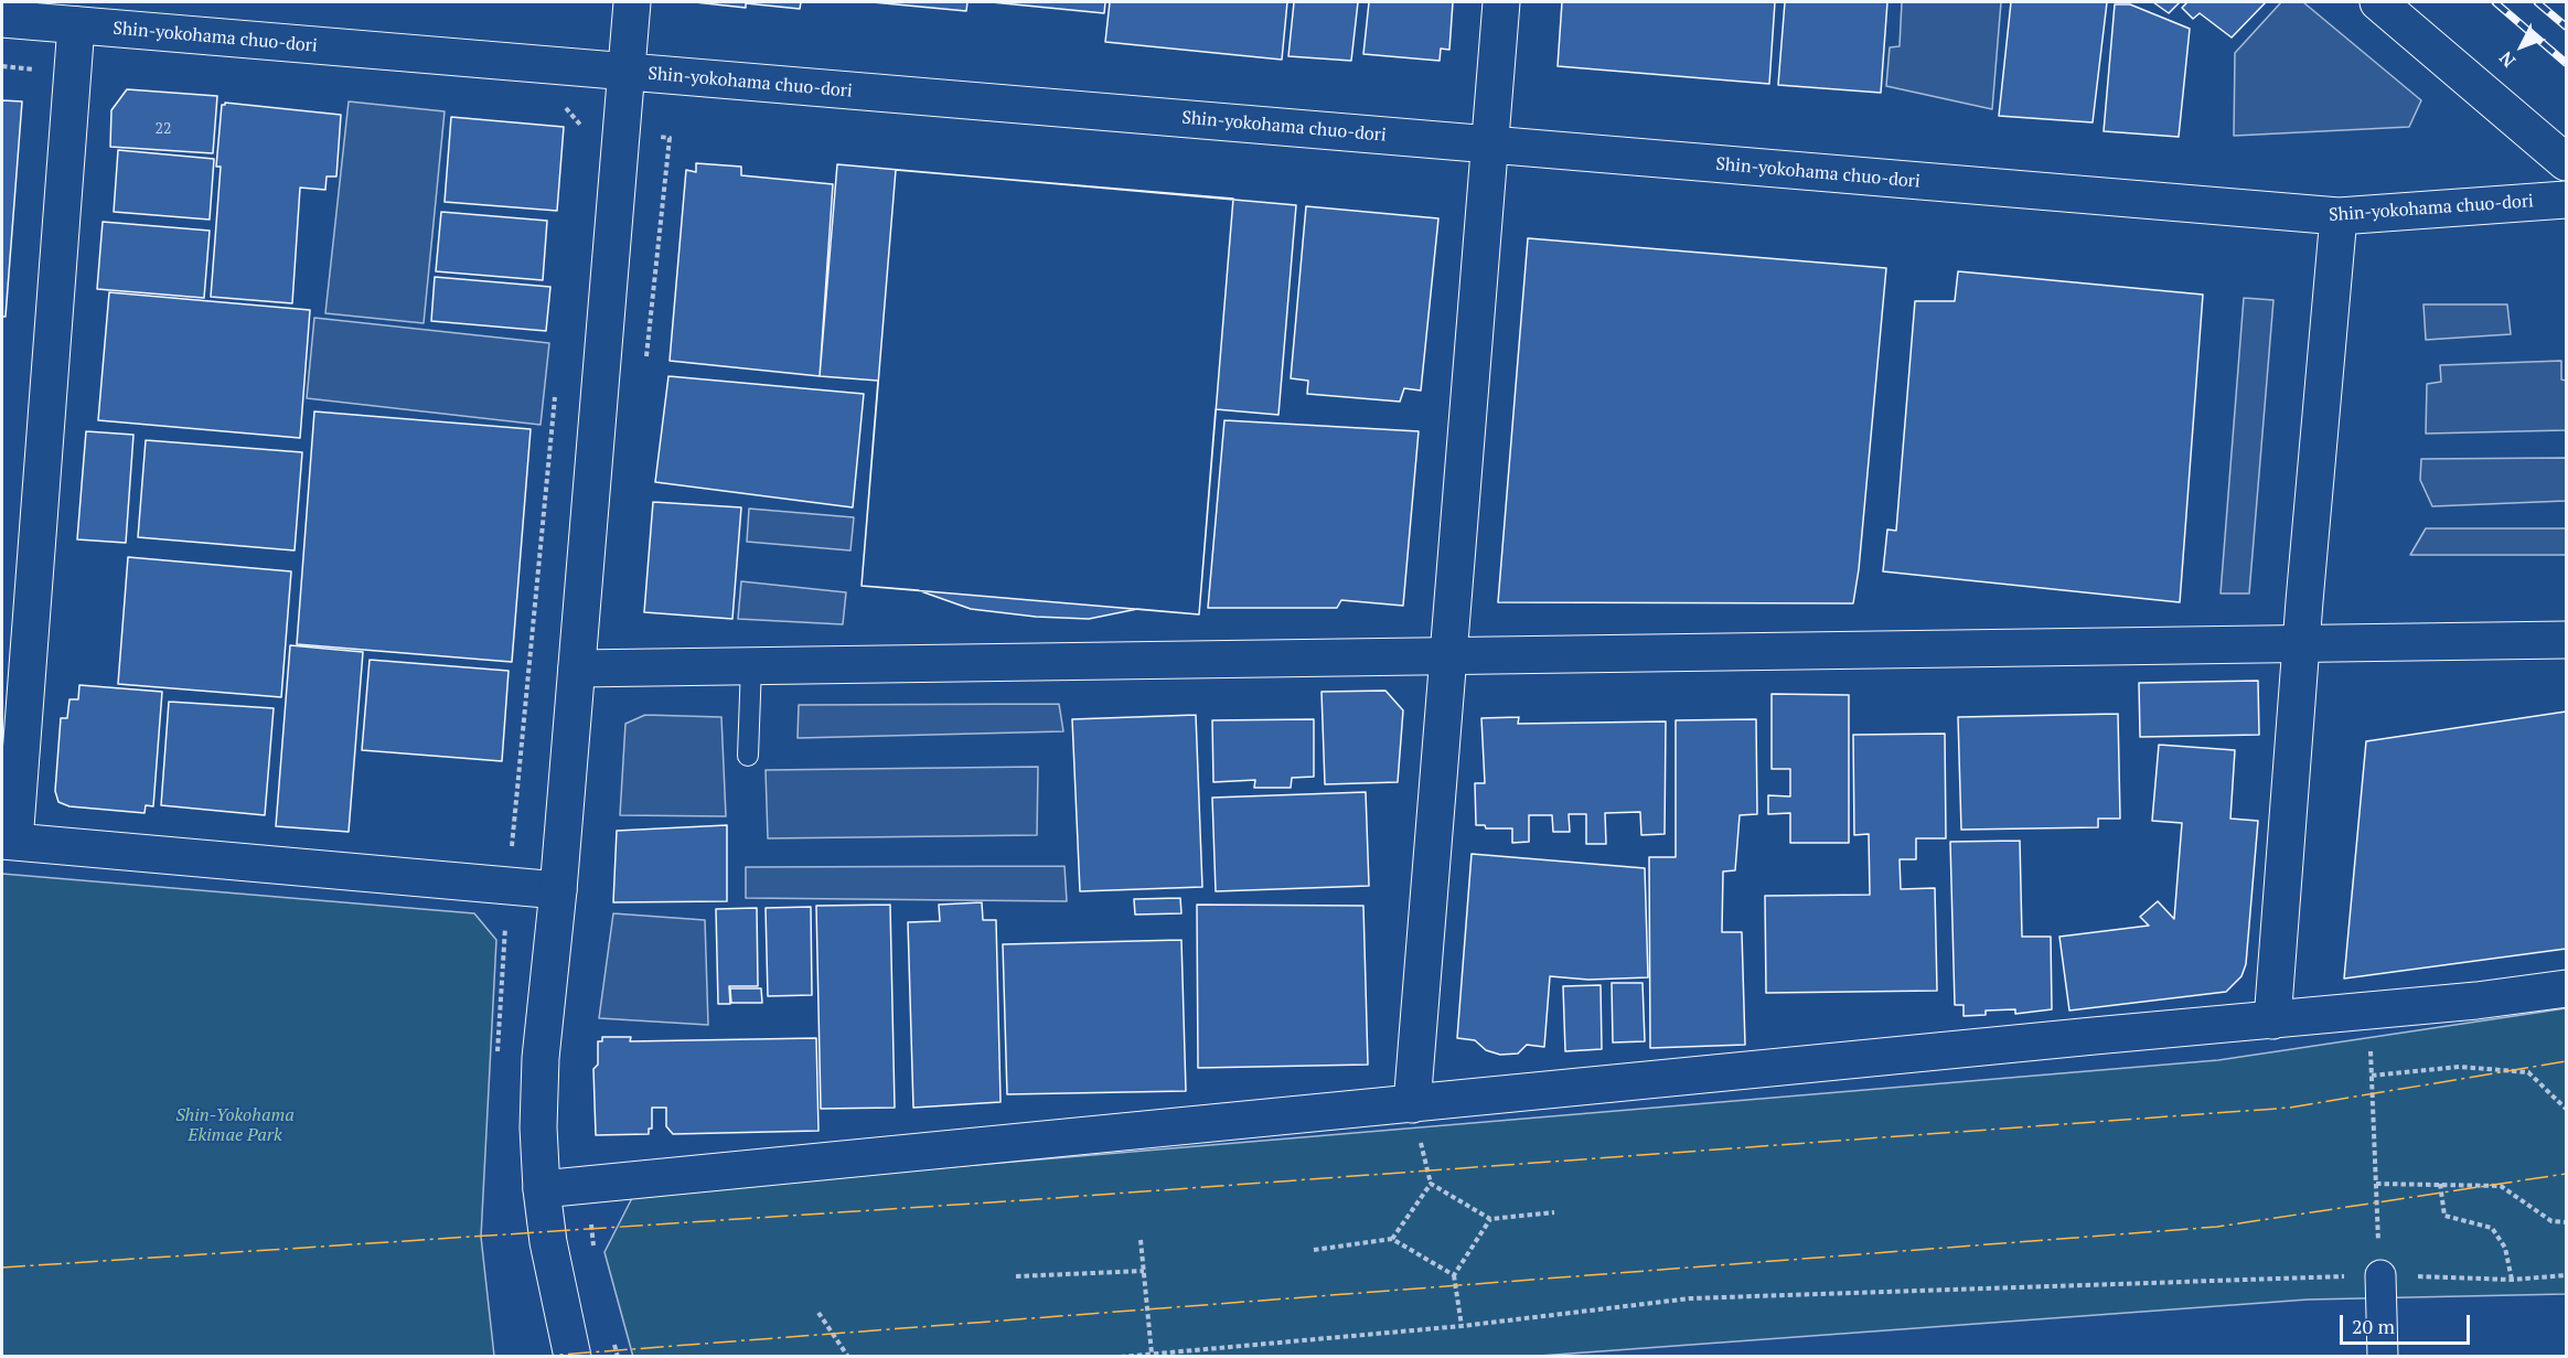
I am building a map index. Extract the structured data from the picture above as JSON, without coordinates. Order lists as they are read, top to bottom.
{
  "streets": {
    "street": ["Shin-yokohama chuo-dori"]
  },
  "parks": ["Shin-Yokohama Ekimae Park"],
  "house_numbers": ["22"],
  "scale_bar": "20 m",
  "north": "bottom left"
}
